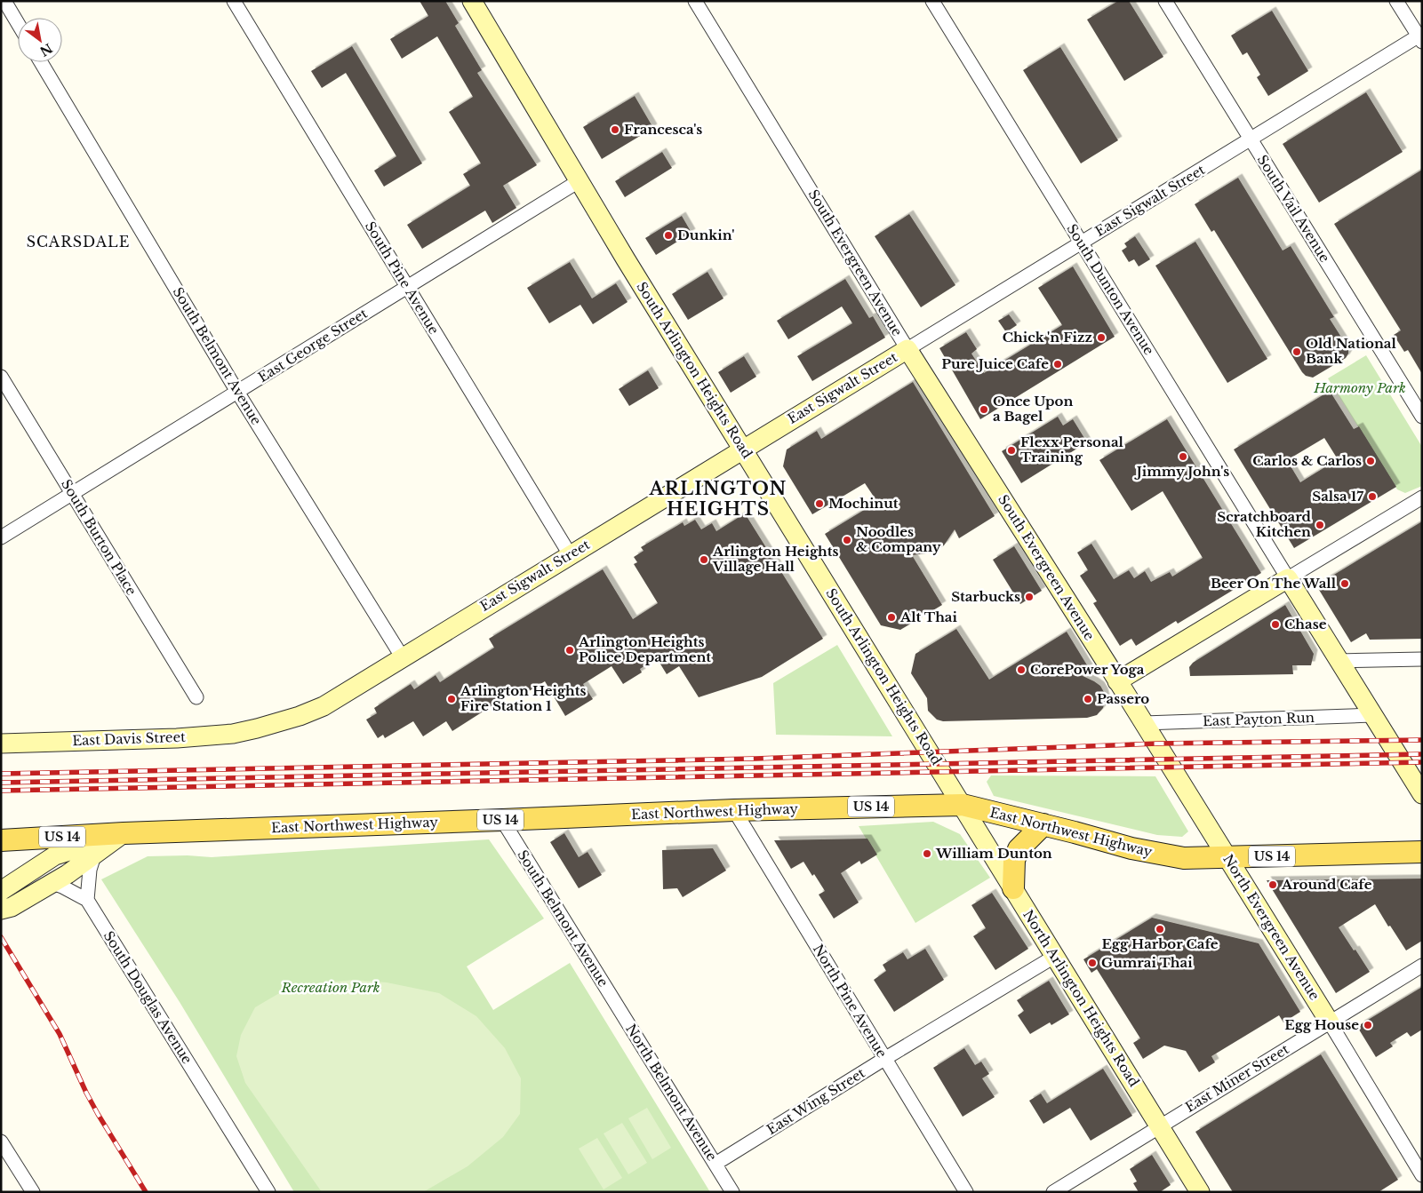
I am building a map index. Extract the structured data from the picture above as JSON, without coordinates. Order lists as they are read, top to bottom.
{
  "streets": {
    "main road": ["US 14", "East Northwest Highway"],
    "street": [
      "East Sigwalt Street",
      "South Vail Avenue",
      "South Evergreen Avenue",
      "South Pine Avenue",
      "South Dunton Avenue",
      "East George Street",
      "South Belmont Avenue",
      "South Arlington Heights Road",
      "South Burton Place",
      "East Payton Run",
      "East Davis Street",
      "North Evergreen Avenue",
      "South Douglas Avenue",
      "North Arlington Heights Road",
      "North Pine Avenue",
      "East Miner Street",
      "North Belmont Avenue",
      "East Wing Street"
    ]
  },
  "crossings": [
    ["East Sigwalt Street", "South Vail Avenue"],
    ["East Sigwalt Street", "South Evergreen Avenue"],
    ["East Sigwalt Street", "South Pine Avenue"],
    ["East Sigwalt Street", "South Dunton Avenue"],
    ["East Sigwalt Street", "South Belmont Avenue"],
    ["East Sigwalt Street", "South Arlington Heights Road"],
    ["East Sigwalt Street", "East Davis Street"],
    ["South Evergreen Avenue", "North Evergreen Avenue"],
    ["South Pine Avenue", "East George Street"],
    ["East George Street", "South Belmont Avenue"],
    ["East George Street", "South Arlington Heights Road"],
    ["East George Street", "South Burton Place"],
    ["South Belmont Avenue", "East Northwest Highway"],
    ["South Belmont Avenue", "North Belmont Avenue"],
    ["South Arlington Heights Road", "East Northwest Highway"],
    ["South Arlington Heights Road", "North Arlington Heights Road"],
    ["East Payton Run", "North Evergreen Avenue"],
    ["East Northwest Highway", "North Evergreen Avenue"],
    ["East Northwest Highway", "North Arlington Heights Road"],
    ["East Northwest Highway", "North Pine Avenue"],
    ["North Evergreen Avenue", "East Miner Street"],
    ["North Arlington Heights Road", "East Miner Street"],
    ["North Arlington Heights Road", "East Wing Street"],
    ["North Pine Avenue", "East Wing Street"],
    ["North Belmont Avenue", "East Wing Street"]
  ],
  "districts": ["SCARSDALE", "ARLINGTON HEIGHTS"],
  "parks": ["Harmony Park", "Recreation Park"],
  "places": [
    "Francesca's",
    "Dunkin'",
    "Chick 'n Fizz",
    "Old National Bank",
    "Pure Juice Cafe",
    "Once Upon a Bagel",
    "Flexx Personal Training",
    "Jimmy John's",
    "Carlos & Carlos",
    "Salsa 17",
    "Mochinut",
    "Scratchboard Kitchen",
    "Noodles & Company",
    "Arlington Heights Village Hall",
    "Beer On The Wall",
    "Starbucks",
    "Alt Thai",
    "Chase",
    "Arlington Heights Police Department",
    "CorePower Yoga",
    "Arlington Heights Fire Station 1",
    "Passero",
    "William Dunton",
    "Around Cafe",
    "Egg Harbor Cafe",
    "Gumrai Thai",
    "Egg House"
  ],
  "north": "bottom right"
}
